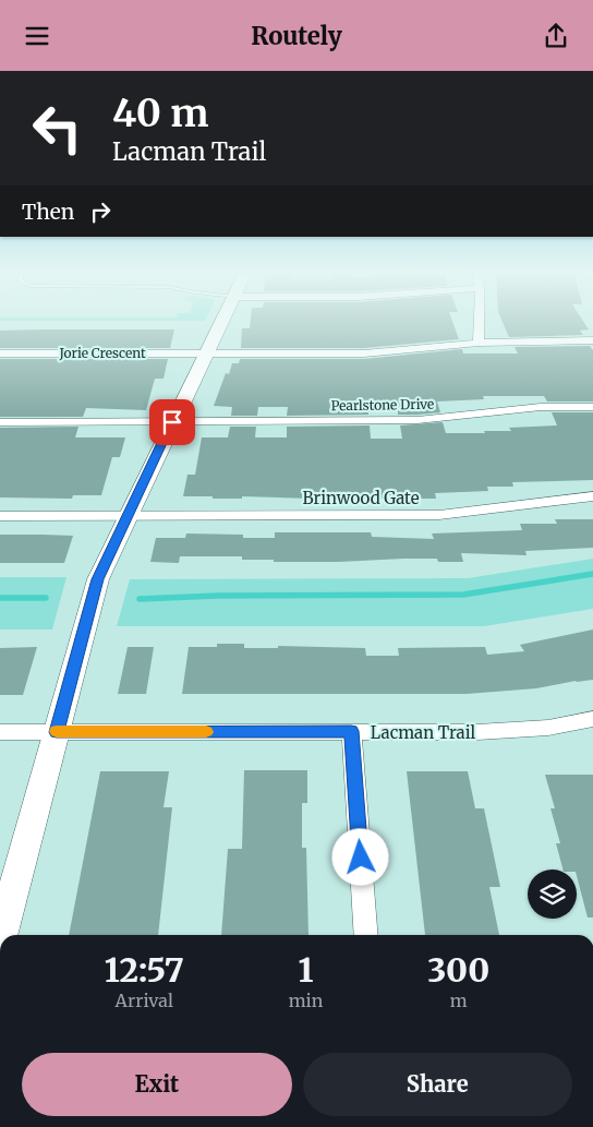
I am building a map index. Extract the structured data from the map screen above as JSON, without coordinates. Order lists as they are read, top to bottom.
{
  "streets": {
    "street": [
      "Jorie Crescent",
      "Pearlstone Drive",
      "Brinwood Gate",
      "Lacman Trail"
    ]
  },
  "page": {
    "header": "Routely",
    "turn": ["40 m", "Lacman Trail"],
    "then": "Then",
    "eta": [
      "12:57",
      "Arrival",
      "1",
      "min",
      "300",
      "m"
    ],
    "buttons": ["Exit", "Share"]
  }
}
